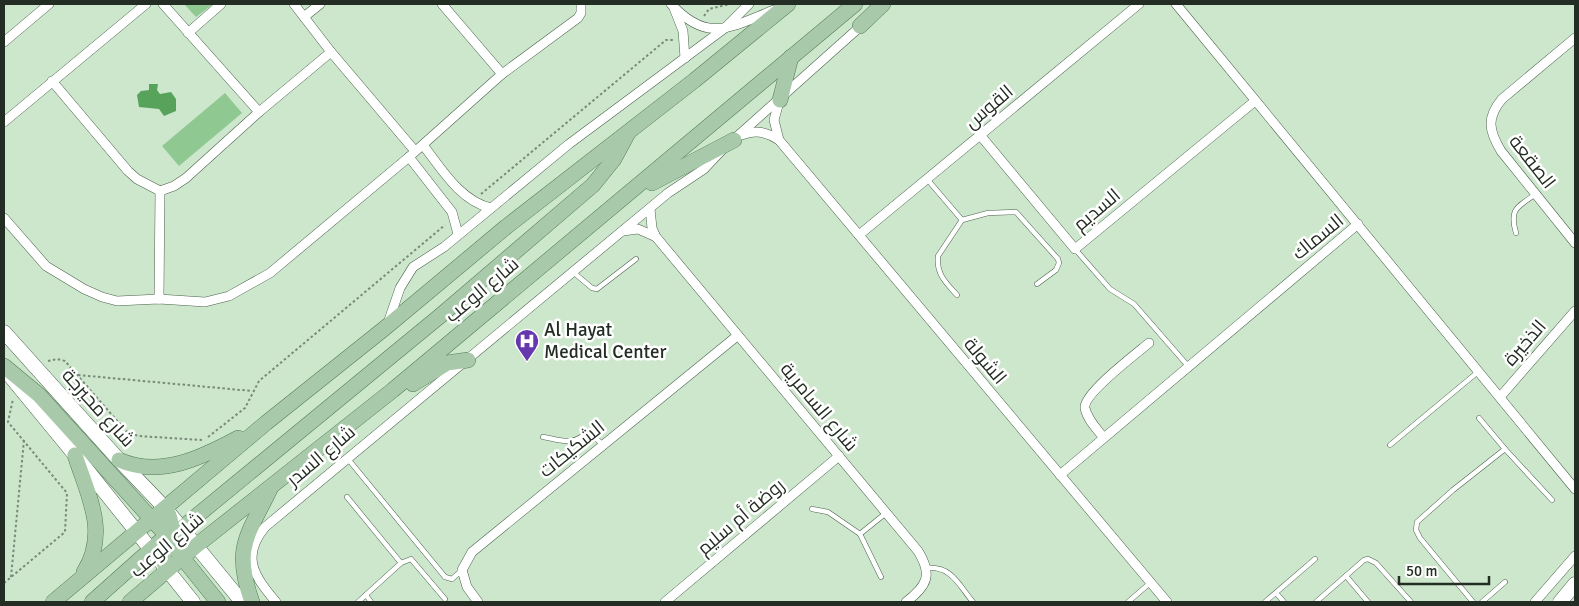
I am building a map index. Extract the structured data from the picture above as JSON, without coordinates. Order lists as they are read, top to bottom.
{
  "streets": {
    "main road": ["شارع الوعب"],
    "street": [
      "القوس",
      "الصقعة",
      "السديم",
      "السماك",
      "الذخيرة",
      "الشولة",
      "شارع السامرية",
      "شارع محيرجة",
      "الشكيكات",
      "شارع السدر",
      "روضة أم سليم"
    ]
  },
  "crossings": [
    ["القوس", "السديم"],
    ["القوس", "الشولة"],
    ["السماك", "الذخيرة"],
    ["السماك", "الشولة"],
    ["شارع الوعب", "شارع محيرجة"],
    ["شارع السامرية", "الشكيكات"],
    ["شارع السامرية", "روضة أم سليم"]
  ],
  "places": {
    "hospital": ["Al Hayat Medical Center"]
  },
  "scale_bar": "50 m"
}
